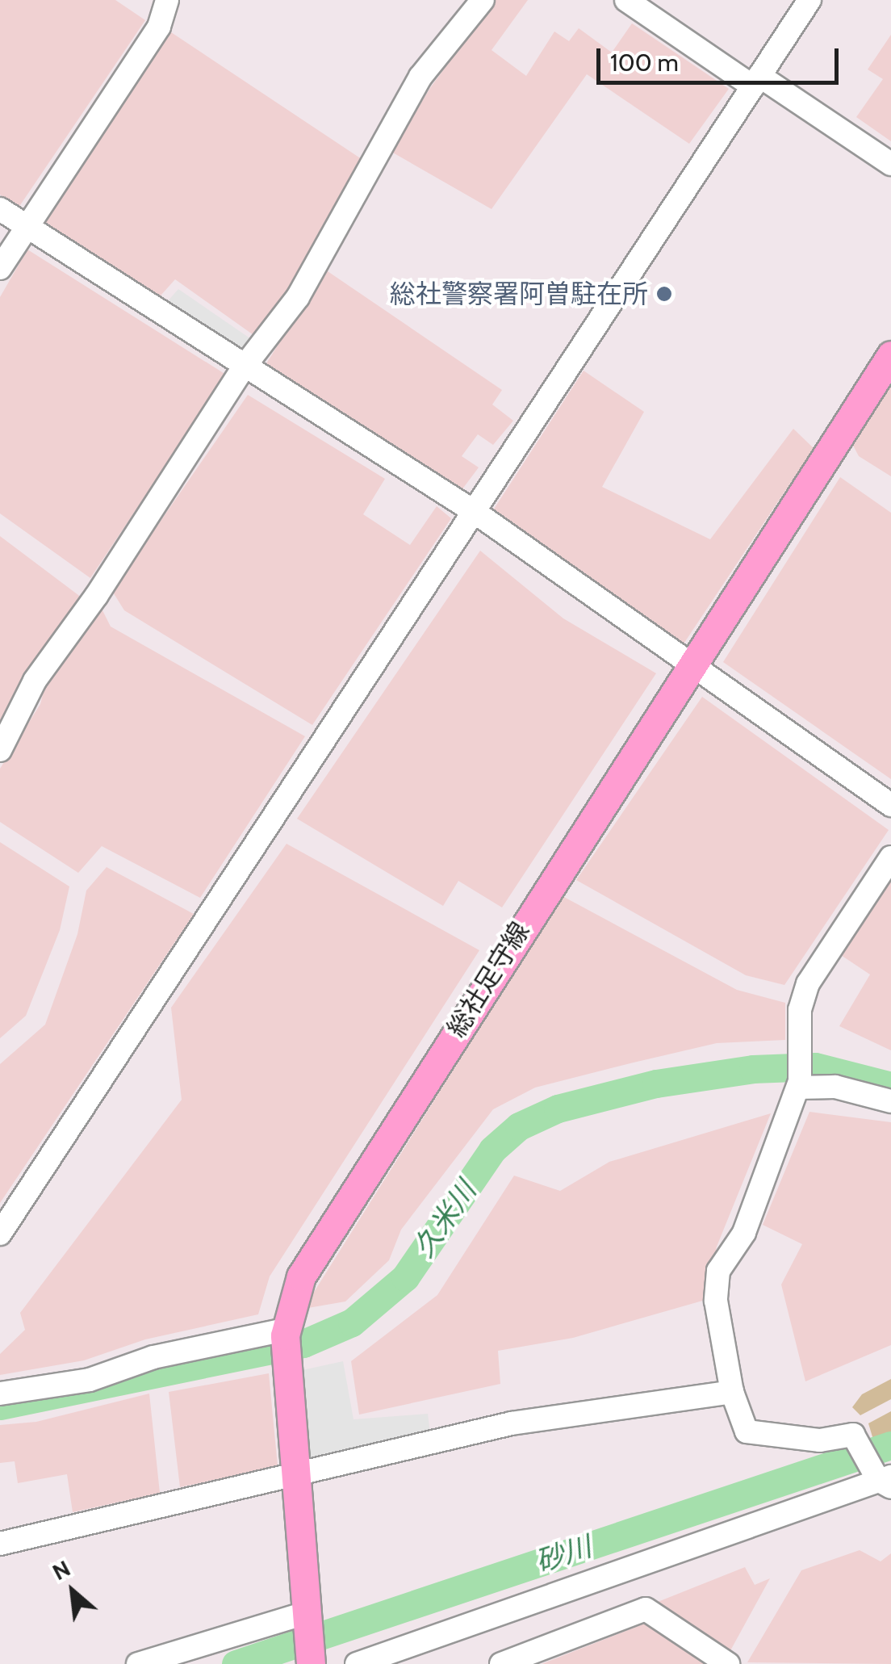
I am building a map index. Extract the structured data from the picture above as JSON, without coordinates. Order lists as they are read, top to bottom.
{
  "streets": {
    "main road": ["総社足守線"]
  },
  "water": ["久米川", "砂川"],
  "places": ["総社警察署阿曽駐在所"],
  "scale_bar": "100 m",
  "north": "top left"
}
